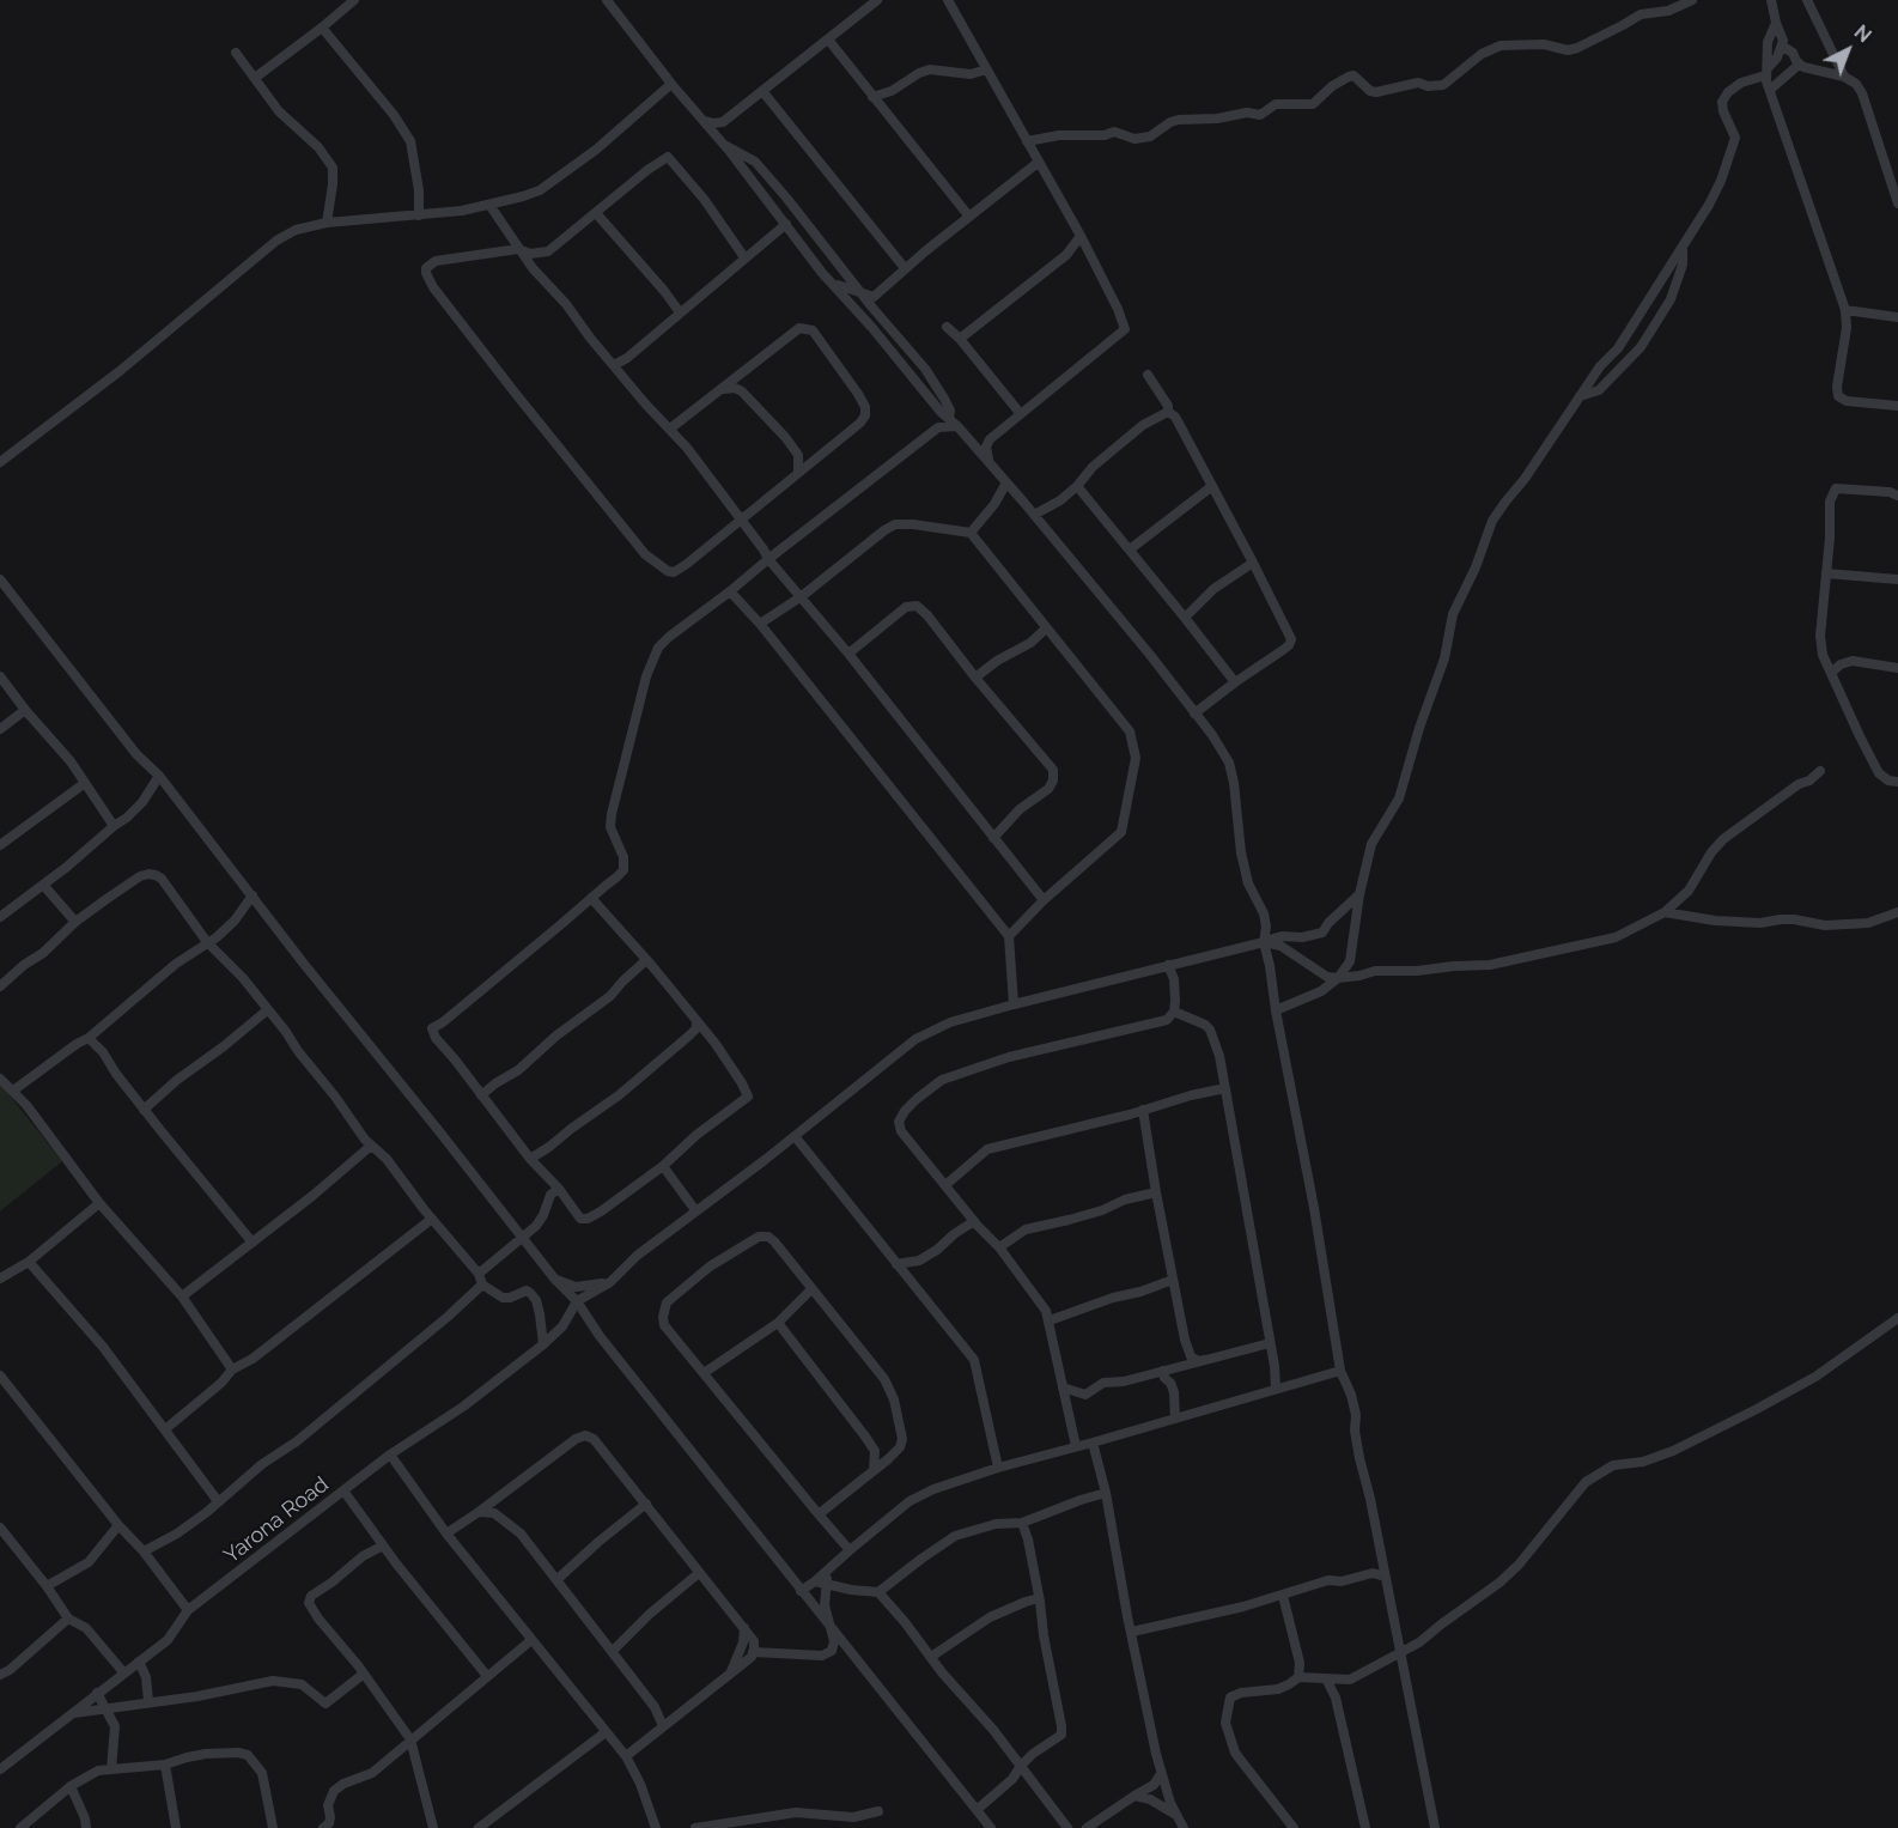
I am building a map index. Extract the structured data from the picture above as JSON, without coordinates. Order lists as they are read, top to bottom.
{
  "streets": {
    "street": ["Yarona Road"]
  },
  "north": "top right"
}
